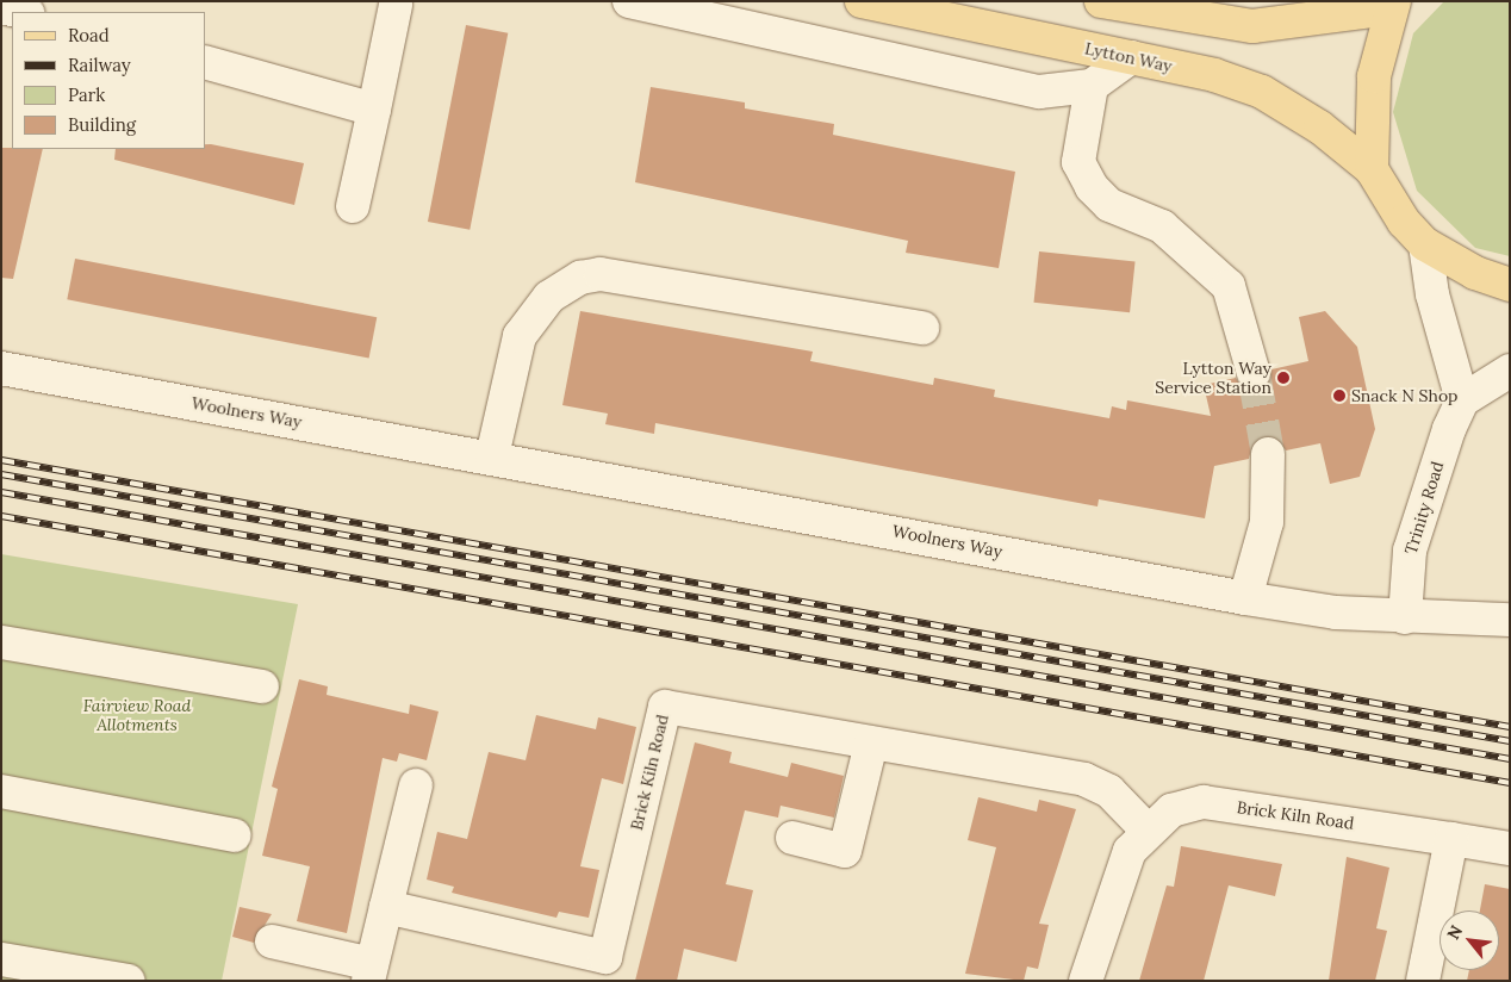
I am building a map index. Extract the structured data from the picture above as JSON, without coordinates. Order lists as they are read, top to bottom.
{
  "streets": {
    "main road": ["Lytton Way"],
    "street": ["Woolners Way", "Trinity Road", "Brick Kiln Road"]
  },
  "crossings": [
    ["Woolners Way", "Trinity Road"]
  ],
  "parks": ["Fairview Road Allotments"],
  "places": ["Lytton Way Service Station", "Snack N Shop"],
  "legend": [
    "Road",
    "Railway",
    "Park",
    "Building"
  ],
  "north": "top left"
}
